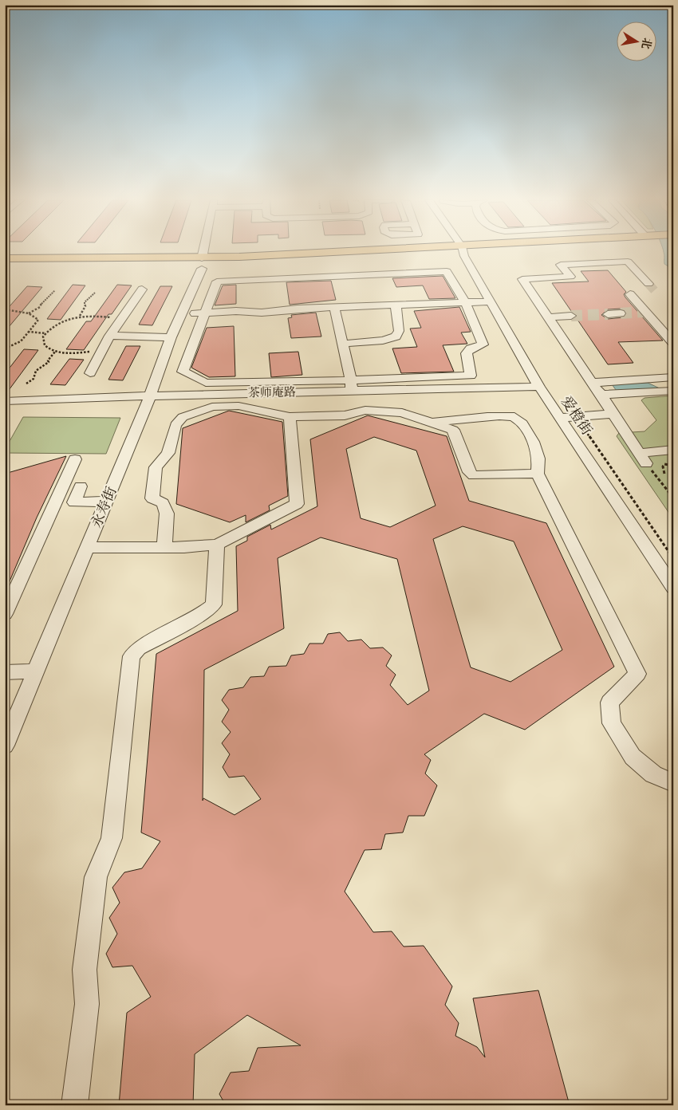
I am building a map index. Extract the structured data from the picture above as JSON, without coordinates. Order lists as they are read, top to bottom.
{
  "streets": {
    "street": ["茶师庵路", "爱橙街", "永寿街"]
  },
  "crossings": [
    ["茶师庵路", "爱橙街"],
    ["茶师庵路", "永寿街"]
  ],
  "north": "right"
}
